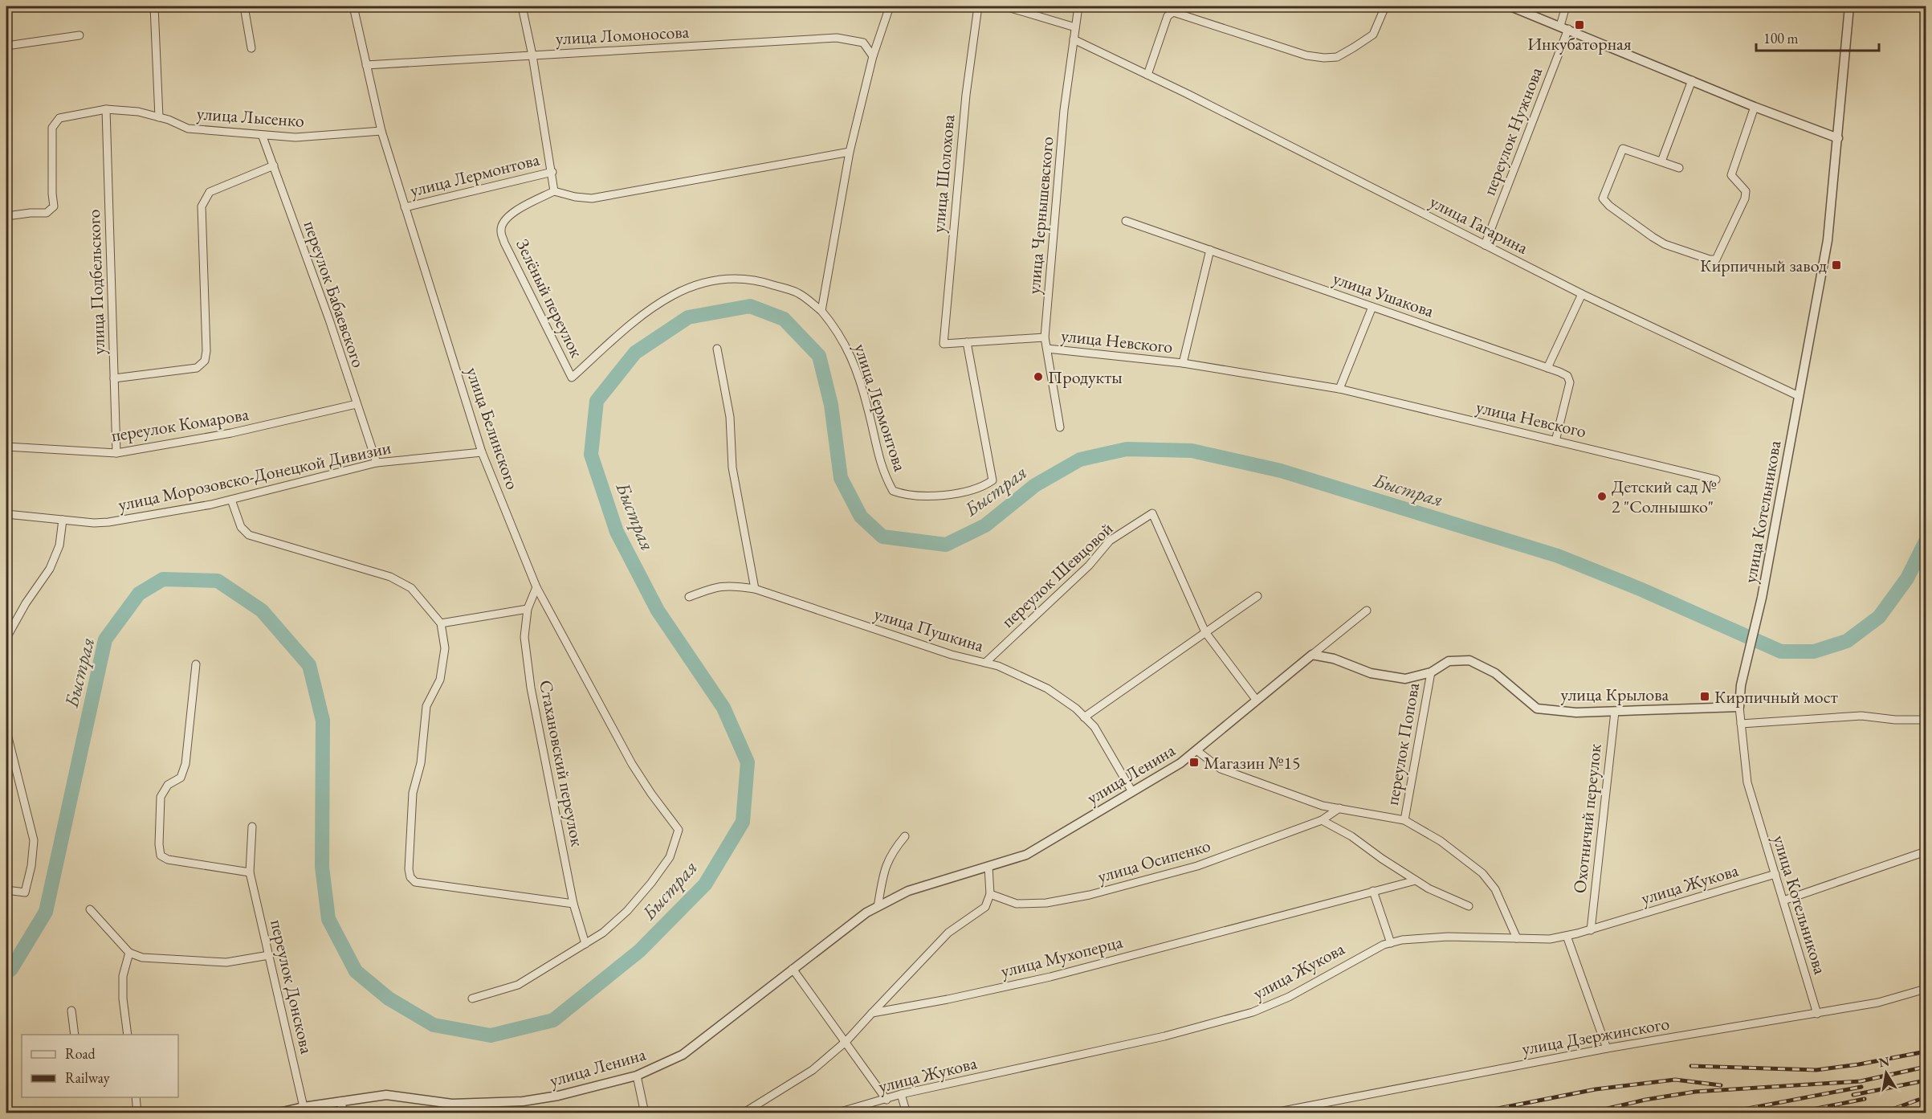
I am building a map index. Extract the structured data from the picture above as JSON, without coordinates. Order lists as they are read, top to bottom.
{
  "streets": {
    "street": [
      "улица Ломоносова",
      "улица Лысенко",
      "переулок Нужнова",
      "улица Шолохова",
      "улица Лермонтова",
      "улица Чернышевского",
      "улица Гагарина",
      "улица Подбельского",
      "переулок Бабаевского",
      "улица Ушакова",
      "Зелёный переулок",
      "улица Невского",
      "переулок Комарова",
      "улица Белинского",
      "улица Морозовско-Донецкой Дивизии",
      "улица Котельникова",
      "переулок Шевцовой",
      "улица Пушкина",
      "улица Крылова",
      "переулок Попова",
      "Стахановский переулок",
      "улица Ленина",
      "Охотничий переулок",
      "улица Осипенко",
      "улица Жукова",
      "улица Мухоперца",
      "переулок Донскова",
      "улица Дзержинского"
    ]
  },
  "crossings": [
    ["улица Ломоносова", "улица Белинского"],
    ["улица Лысенко", "улица Подбельского"],
    ["улица Лысенко", "переулок Бабаевского"],
    ["улица Лысенко", "улица Белинского"],
    ["переулок Нужнова", "улица Гагарина"],
    ["улица Шолохова", "улица Невского"],
    ["улица Лермонтова", "Зелёный переулок"],
    ["улица Лермонтова", "улица Невского"],
    ["улица Лермонтова", "улица Белинского"],
    ["улица Чернышевского", "улица Гагарина"],
    ["улица Чернышевского", "улица Невского"],
    ["улица Гагарина", "улица Котельникова"],
    ["улица Подбельского", "переулок Комарова"],
    ["переулок Бабаевского", "переулок Комарова"],
    ["переулок Бабаевского", "улица Морозовско-Донецкой Дивизии"],
    ["улица Ушакова", "улица Невского"],
    ["улица Белинского", "улица Морозовско-Донецкой Дивизии"],
    ["улица Белинского", "Стахановский переулок"],
    ["улица Котельникова", "улица Крылова"],
    ["улица Котельникова", "улица Жукова"],
    ["улица Котельникова", "улица Дзержинского"],
    ["переулок Шевцовой", "улица Пушкина"],
    ["улица Пушкина", "улица Ленина"],
    ["улица Крылова", "переулок Попова"],
    ["улица Крылова", "улица Ленина"],
    ["улица Крылова", "Охотничий переулок"],
    ["улица Ленина", "переулок Донскова"],
    ["Охотничий переулок", "улица Жукова"]
  ],
  "water": ["Быстрая"],
  "places": {
    "transit": [
      "Инкубаторная",
      "Кирпичный завод",
      "Кирпичный мост",
      "Магазин №15"
    ],
    "other": ["Продукты", "Детский сад № 2 \"Солнышко\""]
  },
  "legend": ["Road", "Railway"],
  "scale_bar": "100 m",
  "north": "top"
}
